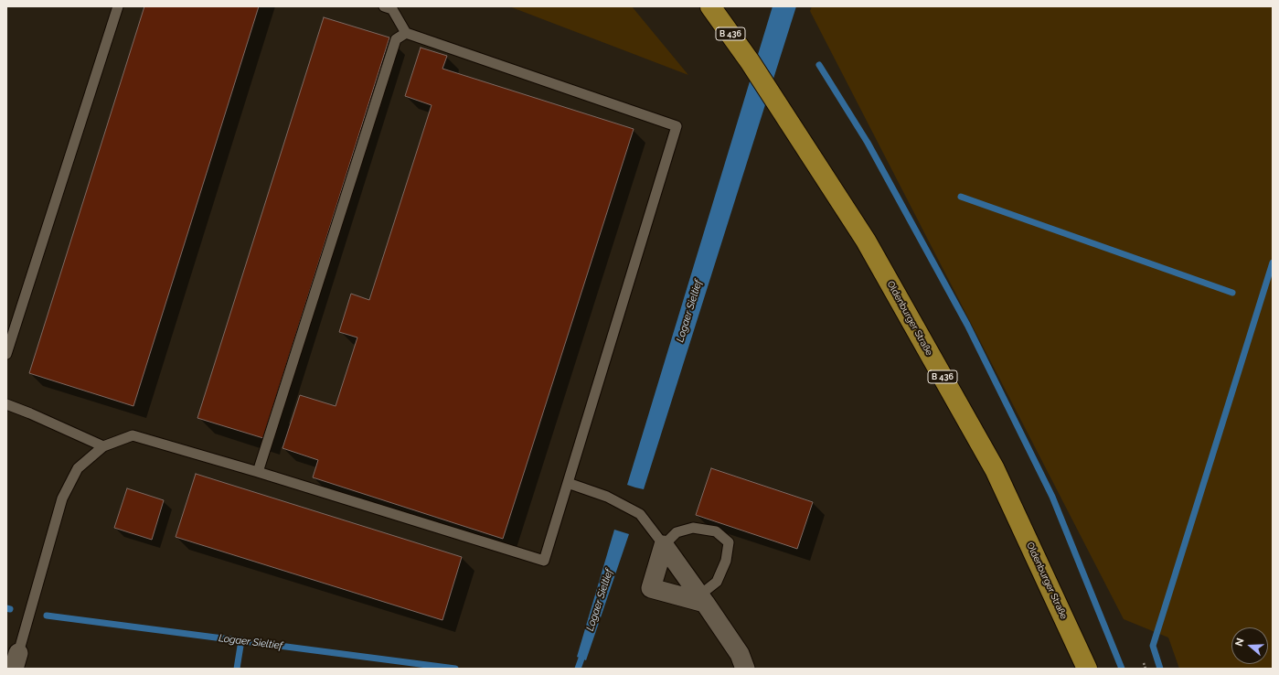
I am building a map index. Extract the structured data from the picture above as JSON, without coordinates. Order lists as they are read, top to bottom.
{
  "streets": {
    "main road": ["B 436", "Oldenburger Straße"]
  },
  "water": ["Logaer Sieltief"],
  "north": "left"
}
